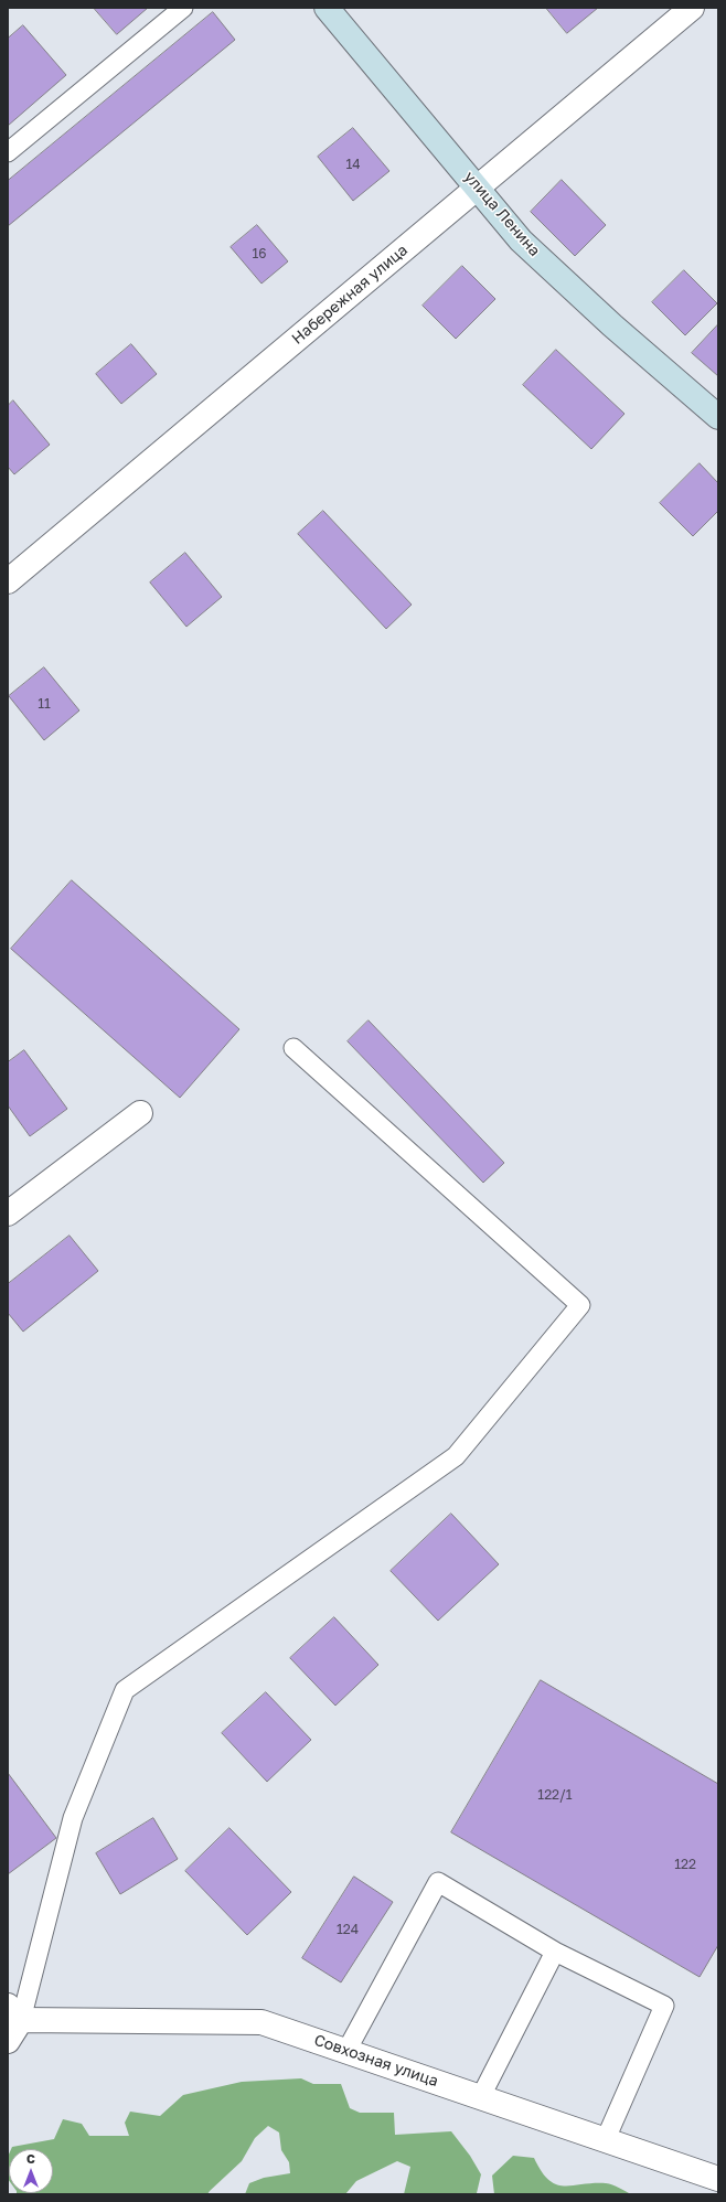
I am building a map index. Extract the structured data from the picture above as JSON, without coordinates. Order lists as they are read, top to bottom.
{
  "streets": {
    "main road": ["улица Ленина"],
    "street": ["Набережная улица", "Совхозная улица"]
  },
  "crossings": [
    ["улица Ленина", "Набережная улица"]
  ],
  "house_numbers": [
    "14",
    "16",
    "11",
    "122/1",
    "122",
    "124"
  ],
  "north": "top"
}
